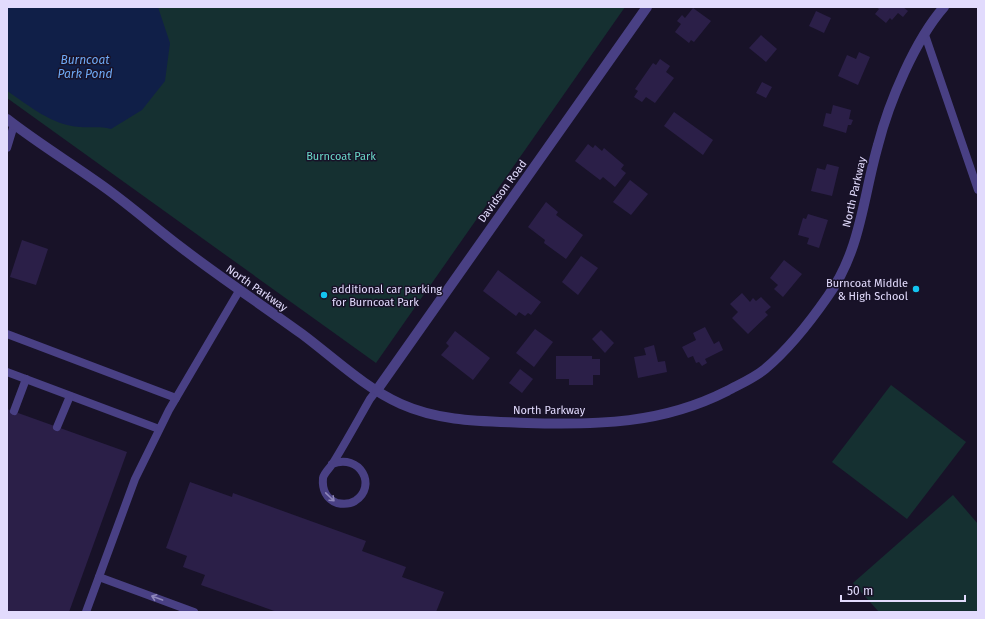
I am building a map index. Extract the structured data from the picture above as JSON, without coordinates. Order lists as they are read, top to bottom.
{
  "streets": {
    "street": ["Davidson Road", "North Parkway"]
  },
  "crossings": [
    ["Davidson Road", "North Parkway"]
  ],
  "water": ["Burncoat Park Pond"],
  "parks": ["Burncoat Park"],
  "places": ["Burncoat Middle & High School", "additional car parking for Burncoat Park"],
  "scale_bar": "50 m"
}
